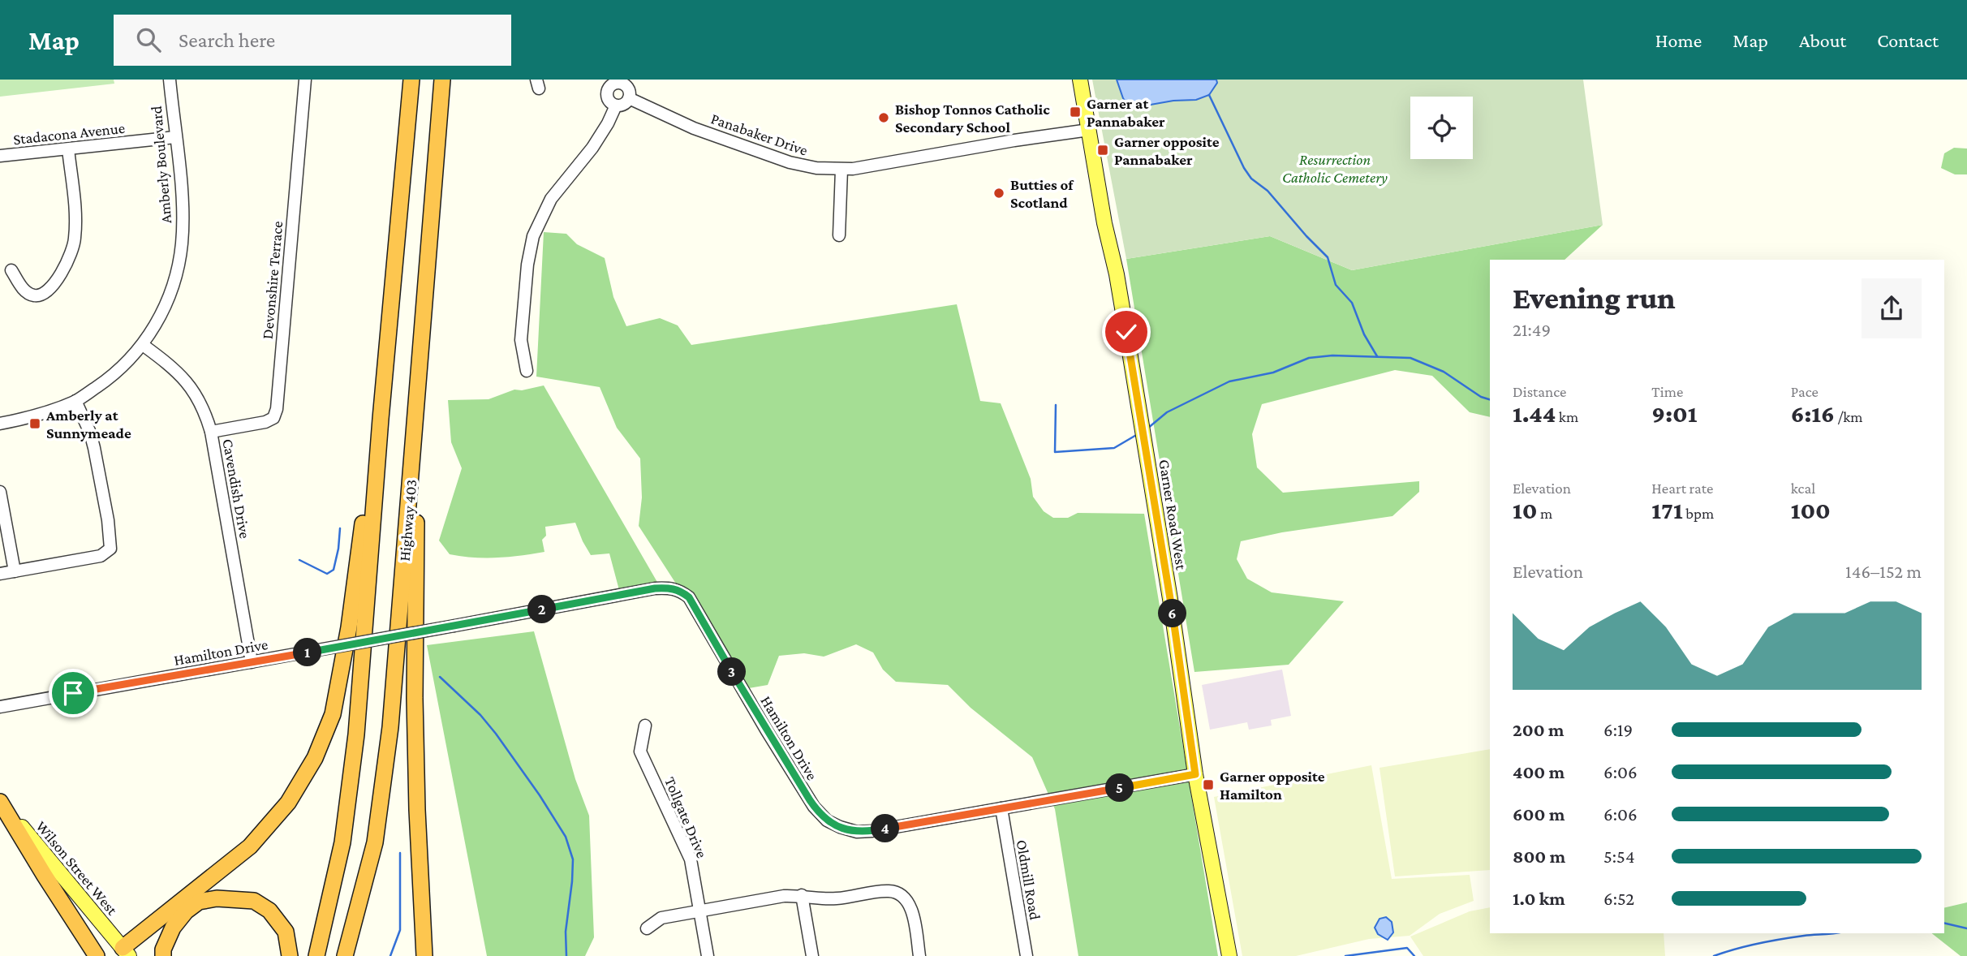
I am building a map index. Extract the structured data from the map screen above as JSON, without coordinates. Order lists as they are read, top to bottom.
{
  "streets": {
    "highway": ["Highway 403"],
    "main road": ["Garner Road West", "Wilson Street West"],
    "street": [
      "Stadacona Avenue",
      "Panabaker Drive",
      "Amberly Boulevard",
      "Devonshire Terrace",
      "Cavendish Drive",
      "Hamilton Drive",
      "Tollgate Drive",
      "Oldmill Road"
    ]
  },
  "crossings": [
    ["Stadacona Avenue", "Amberly Boulevard"],
    ["Panabaker Drive", "Garner Road West"],
    ["Amberly Boulevard", "Cavendish Drive"],
    ["Devonshire Terrace", "Cavendish Drive"],
    ["Cavendish Drive", "Hamilton Drive"],
    ["Garner Road West", "Hamilton Drive"],
    ["Hamilton Drive", "Oldmill Road"]
  ],
  "parks": ["Resurrection Catholic Cemetery"],
  "places": {
    "transit": [
      "Garner at Pannabaker",
      "Garner opposite Pannabaker",
      "Amberly at Sunnymeade",
      "Garner opposite Hamilton"
    ],
    "other": ["Bishop Tonnos Catholic Secondary School", "Butties of Scotland"]
  },
  "page": {
    "header": "Map",
    "search": "Search here",
    "nav": [
      "Home",
      "Map",
      "About",
      "Contact"
    ],
    "heading": ["Evening run", "21:49"],
    "stats": [
      ["Distance", "1.44 km"],
      ["Time", "9:01"],
      ["Pace", "6:16 /km"],
      ["Elevation", "10 m"],
      ["Heart rate", "171 bpm"],
      ["kcal", "100"]
    ],
    "chart": ["Elevation", "146–152 m"],
    "pins": [
      "2",
      "6",
      "1",
      "3",
      "5",
      "4"
    ],
    "list": [
      {
        "name": "200 m",
        "note": "6:19"
      },
      {
        "name": "400 m",
        "note": "6:06"
      },
      {
        "name": "600 m",
        "note": "6:06"
      },
      {
        "name": "800 m",
        "note": "5:54"
      },
      {
        "name": "1.0 km",
        "note": "6:52"
      }
    ]
  }
}
